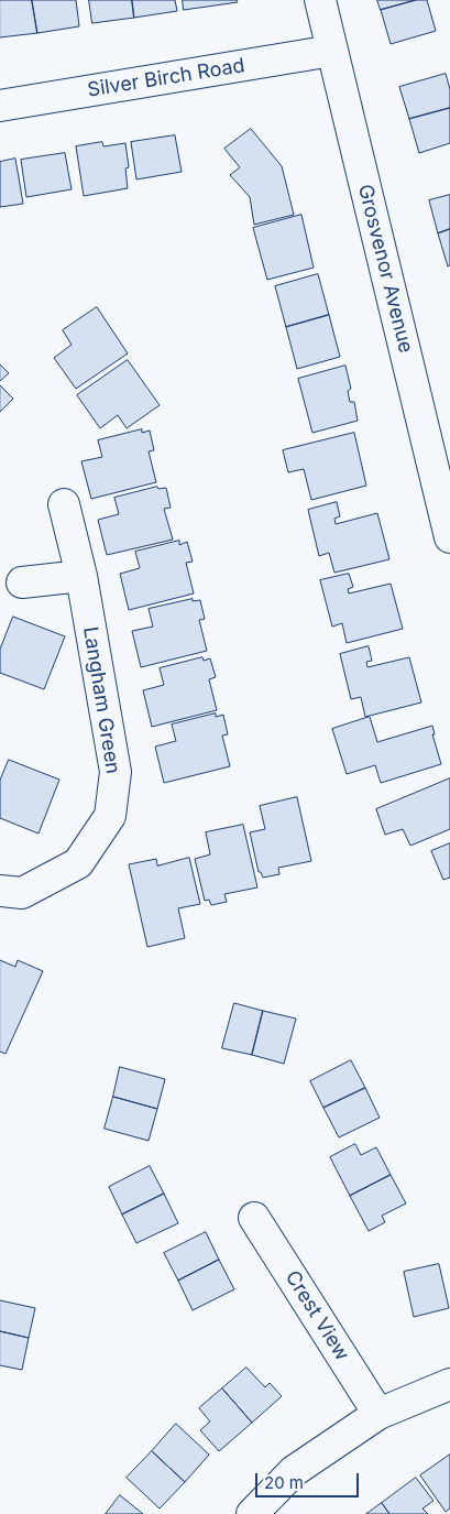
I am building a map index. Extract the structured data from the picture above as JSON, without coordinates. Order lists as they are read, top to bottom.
{
  "streets": {
    "street": [
      "Silver Birch Road",
      "Grosvenor Avenue",
      "Langham Green",
      "Crest View"
    ]
  },
  "crossings": [
    ["Silver Birch Road", "Grosvenor Avenue"]
  ],
  "scale_bar": "20 m"
}
